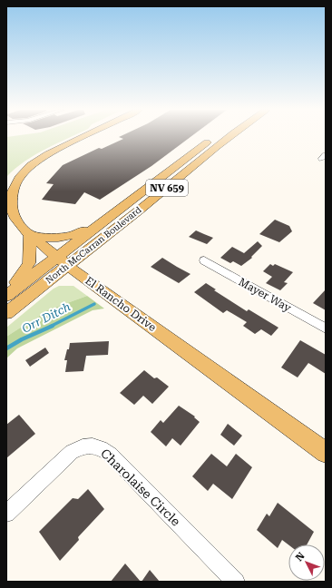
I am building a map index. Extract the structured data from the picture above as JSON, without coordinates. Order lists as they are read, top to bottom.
{
  "streets": {
    "main road": ["NV 659", "North McCarran Boulevard", "El Rancho Drive"],
    "street": ["Mayer Way", "Charolaise Circle"]
  },
  "crossings": [
    ["North McCarran Boulevard", "El Rancho Drive"]
  ],
  "water": ["Orr Ditch"],
  "north": "top left"
}
